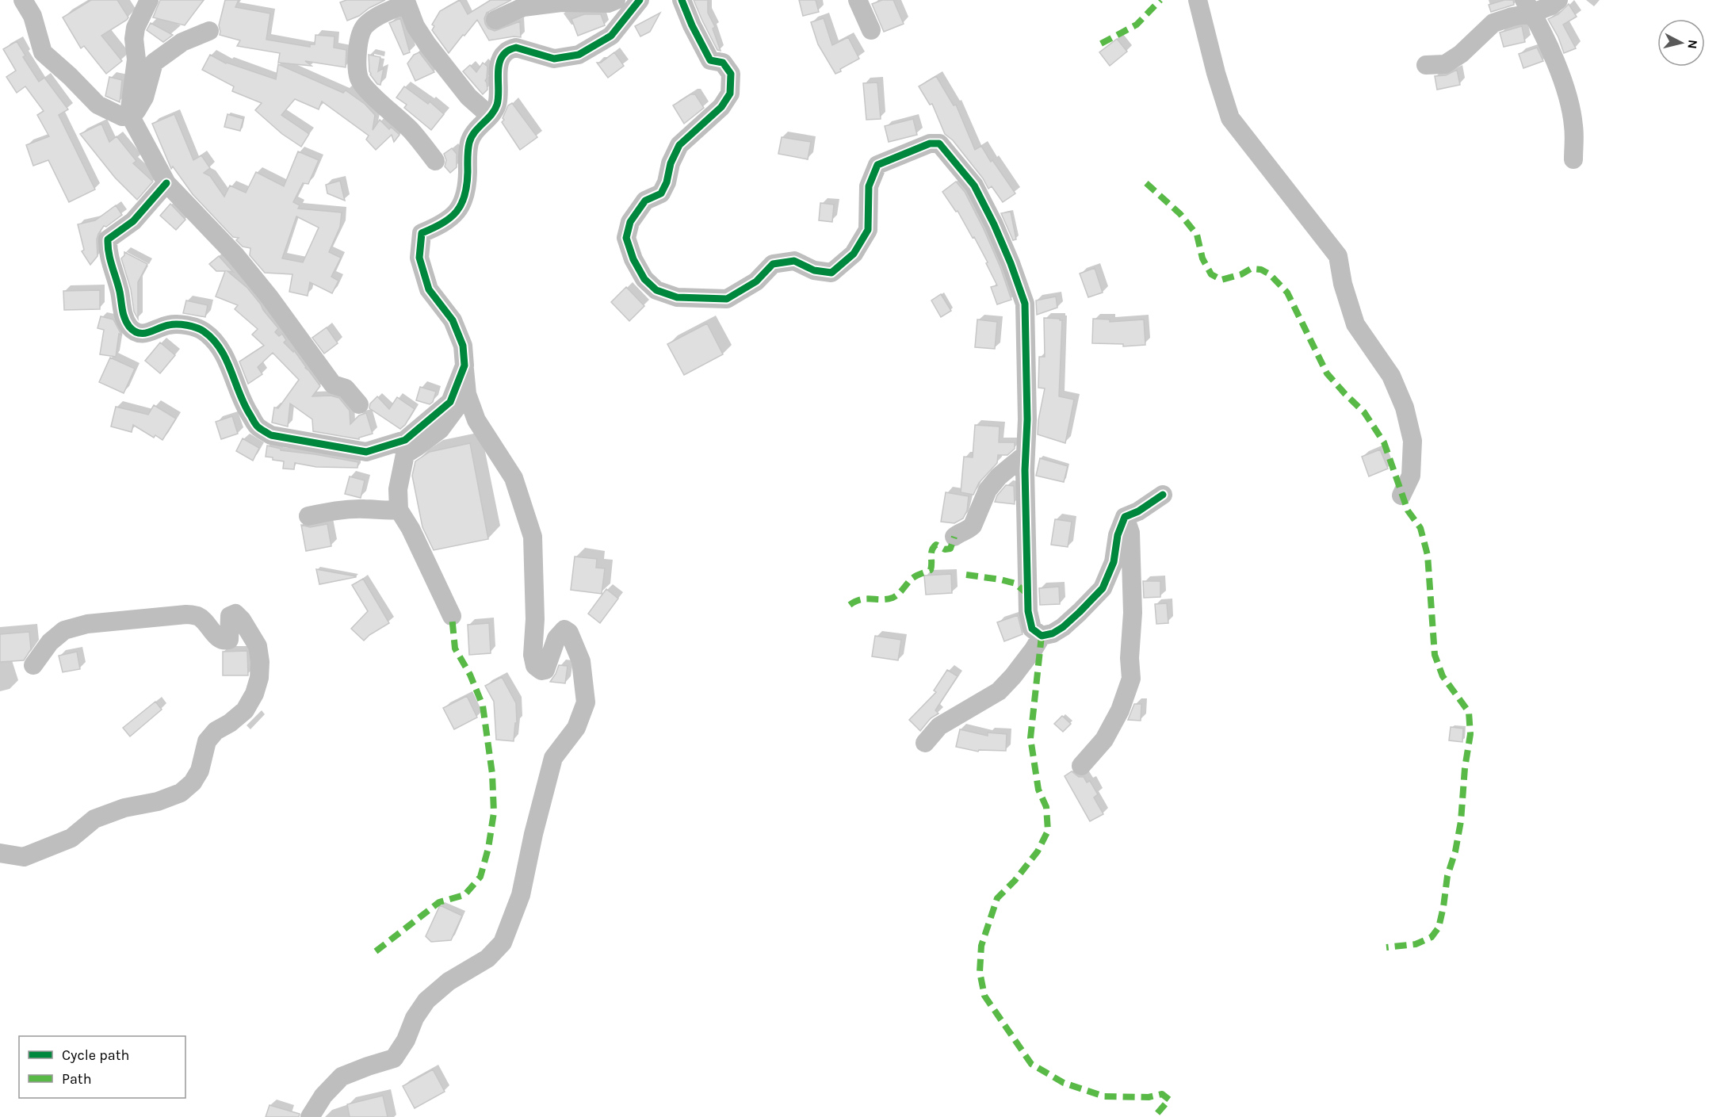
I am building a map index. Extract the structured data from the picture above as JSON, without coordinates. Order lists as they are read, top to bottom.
{
  "legend": ["Cycle path", "Path"],
  "north": "right"
}
